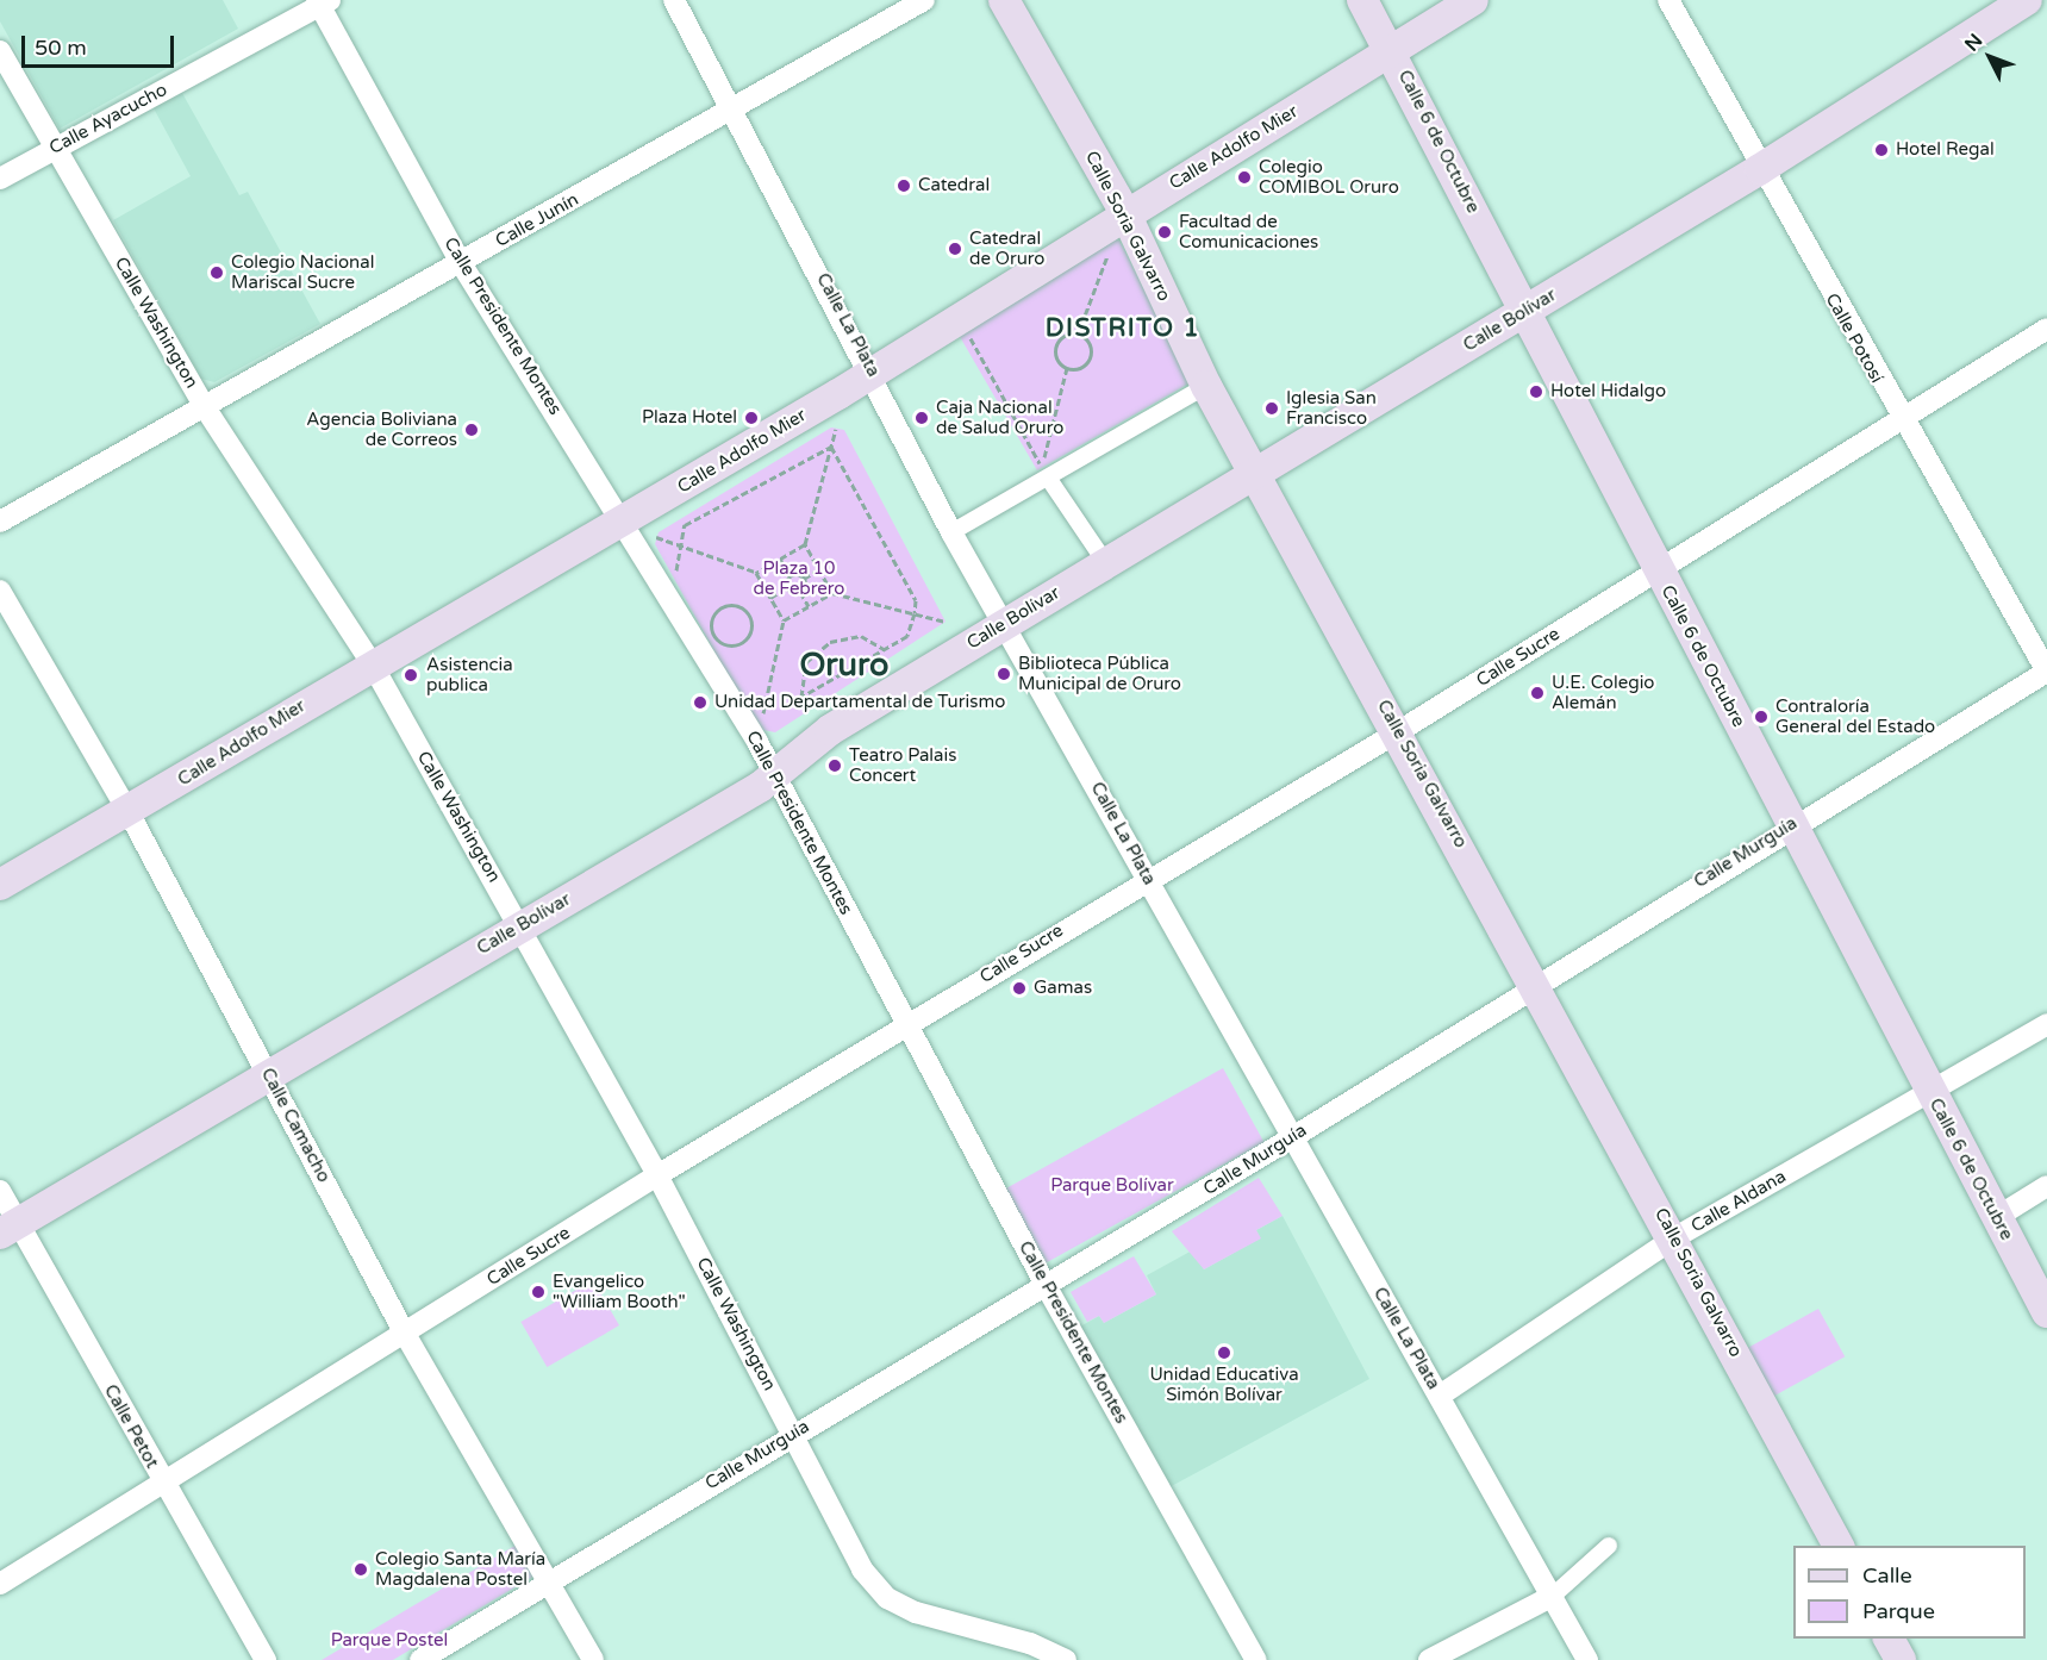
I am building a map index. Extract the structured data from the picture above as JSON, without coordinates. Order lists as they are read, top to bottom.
{
  "streets": {
    "main road": [
      "Calle 6 de Octubre",
      "Calle Adolfo Mier",
      "Calle Soria Galvarro",
      "Calle Bolívar"
    ],
    "street": [
      "Calle Ayacucho",
      "Calle Junín",
      "Calle Washington",
      "Calle La Plata",
      "Calle Presidente Montes",
      "Calle Potosí",
      "Calle Sucre",
      "Calle Murguía",
      "Calle Camacho",
      "Calle Aldana",
      "Calle Petot"
    ]
  },
  "crossings": [
    ["Calle Ayacucho", "Calle Washington"],
    ["Calle Ayacucho", "Calle Presidente Montes"],
    ["Calle 6 de Octubre", "Calle Adolfo Mier"],
    ["Calle 6 de Octubre", "Calle Bolívar"],
    ["Calle 6 de Octubre", "Calle Sucre"],
    ["Calle 6 de Octubre", "Calle Murguía"],
    ["Calle 6 de Octubre", "Calle Aldana"],
    ["Calle Adolfo Mier", "Calle Soria Galvarro"],
    ["Calle Adolfo Mier", "Calle Washington"],
    ["Calle Adolfo Mier", "Calle La Plata"],
    ["Calle Adolfo Mier", "Calle Presidente Montes"],
    ["Calle Adolfo Mier", "Calle Camacho"],
    ["Calle Junín", "Calle Washington"],
    ["Calle Junín", "Calle La Plata"],
    ["Calle Junín", "Calle Presidente Montes"],
    ["Calle Soria Galvarro", "Calle Bolívar"],
    ["Calle Soria Galvarro", "Calle Sucre"],
    ["Calle Soria Galvarro", "Calle Murguía"],
    ["Calle Soria Galvarro", "Calle Aldana"],
    ["Calle Bolívar", "Calle Washington"],
    ["Calle Bolívar", "Calle La Plata"],
    ["Calle Bolívar", "Calle Presidente Montes"],
    ["Calle Bolívar", "Calle Potosí"],
    ["Calle Bolívar", "Calle Camacho"],
    ["Calle Bolívar", "Calle Petot"],
    ["Calle Washington", "Calle Sucre"],
    ["Calle Washington", "Calle Murguía"],
    ["Calle La Plata", "Calle Sucre"],
    ["Calle La Plata", "Calle Murguía"],
    ["Calle La Plata", "Calle Aldana"],
    ["Calle Presidente Montes", "Calle Sucre"],
    ["Calle Presidente Montes", "Calle Murguía"],
    ["Calle Potosí", "Calle Sucre"],
    ["Calle Potosí", "Calle Murguía"],
    ["Calle Sucre", "Calle Camacho"],
    ["Calle Sucre", "Calle Petot"],
    ["Calle Murguía", "Calle Camacho"]
  ],
  "districts": ["DISTRITO 1", "Oruro"],
  "parks": ["Plaza 10 de Febrero", "Parque Bolívar", "Parque Postel"],
  "places": [
    "Hotel Regal",
    "Colegio COMIBOL Oruro",
    "Catedral",
    "Facultad de Comunicaciones",
    "Catedral de Oruro",
    "Colegio Nacional Mariscal Sucre",
    "Hotel Hidalgo",
    "Iglesia San Francisco",
    "Plaza Hotel",
    "Caja Nacional de Salud Oruro",
    "Agencia Boliviana de Correos",
    "Biblioteca Pública Municipal de Oruro",
    "Asistencia publica",
    "U.E. Colegio Alemán",
    "Unidad Departamental de Turismo",
    "Contraloría General del Estado",
    "Teatro Palais Concert",
    "Gamas",
    "Evangelico \"William Booth\"",
    "Unidad Educativa Simón Bolívar",
    "Colegio Santa María Magdalena Postel"
  ],
  "legend": ["Calle", "Parque"],
  "scale_bar": "50 m",
  "north": "top left"
}
